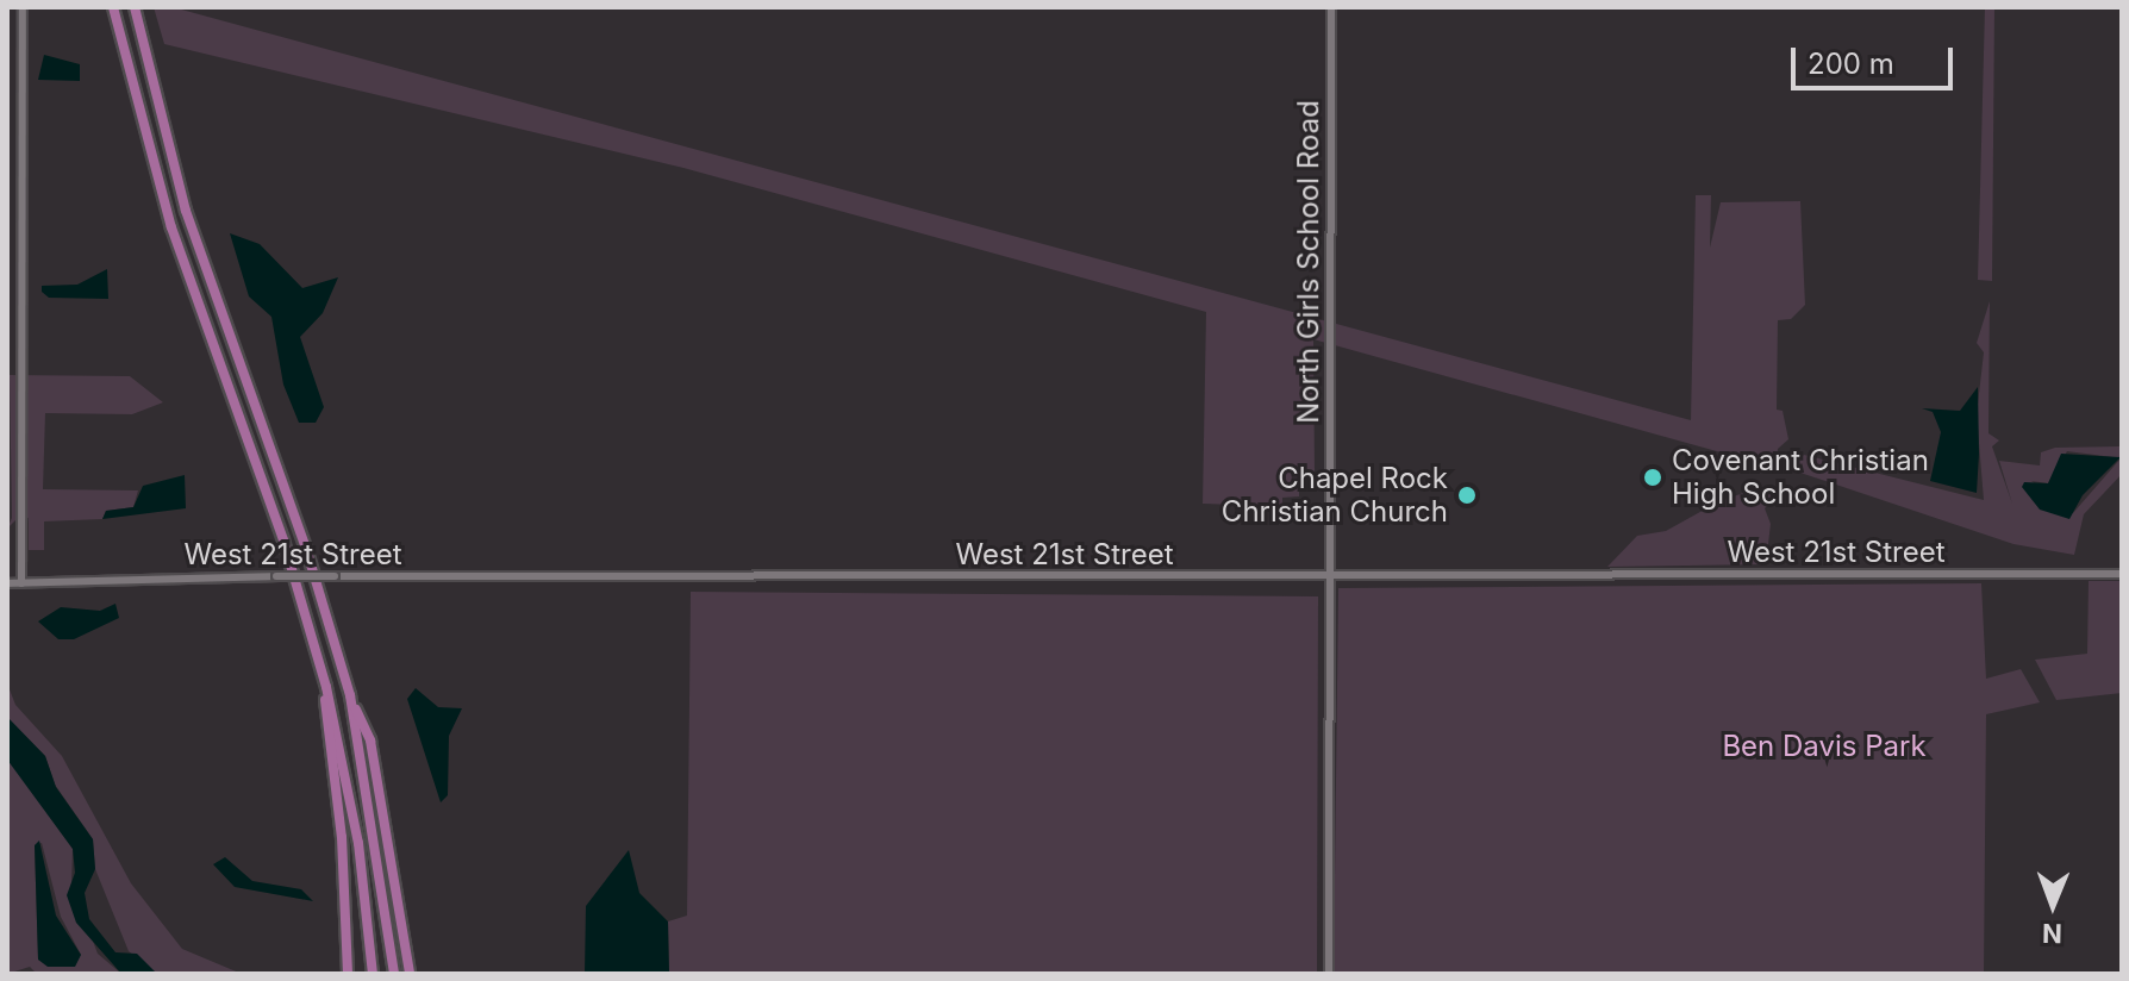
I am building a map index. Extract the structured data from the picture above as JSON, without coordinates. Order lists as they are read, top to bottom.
{
  "streets": {
    "street": ["North Girls School Road", "West 21st Street"]
  },
  "crossings": [
    ["North Girls School Road", "West 21st Street"]
  ],
  "parks": ["Ben Davis Park"],
  "places": ["Covenant Christian High School", "Chapel Rock Christian Church"],
  "scale_bar": "200 m",
  "north": "bottom"
}
